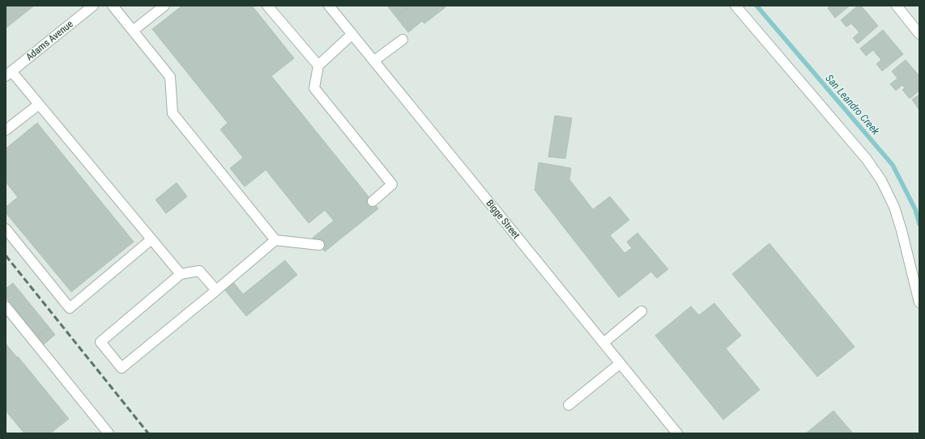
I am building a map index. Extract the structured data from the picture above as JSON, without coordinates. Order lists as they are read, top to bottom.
{
  "streets": {
    "street": ["Adams Avenue", "Bigge Street"]
  },
  "water": ["San Leandro Creek"]
}
